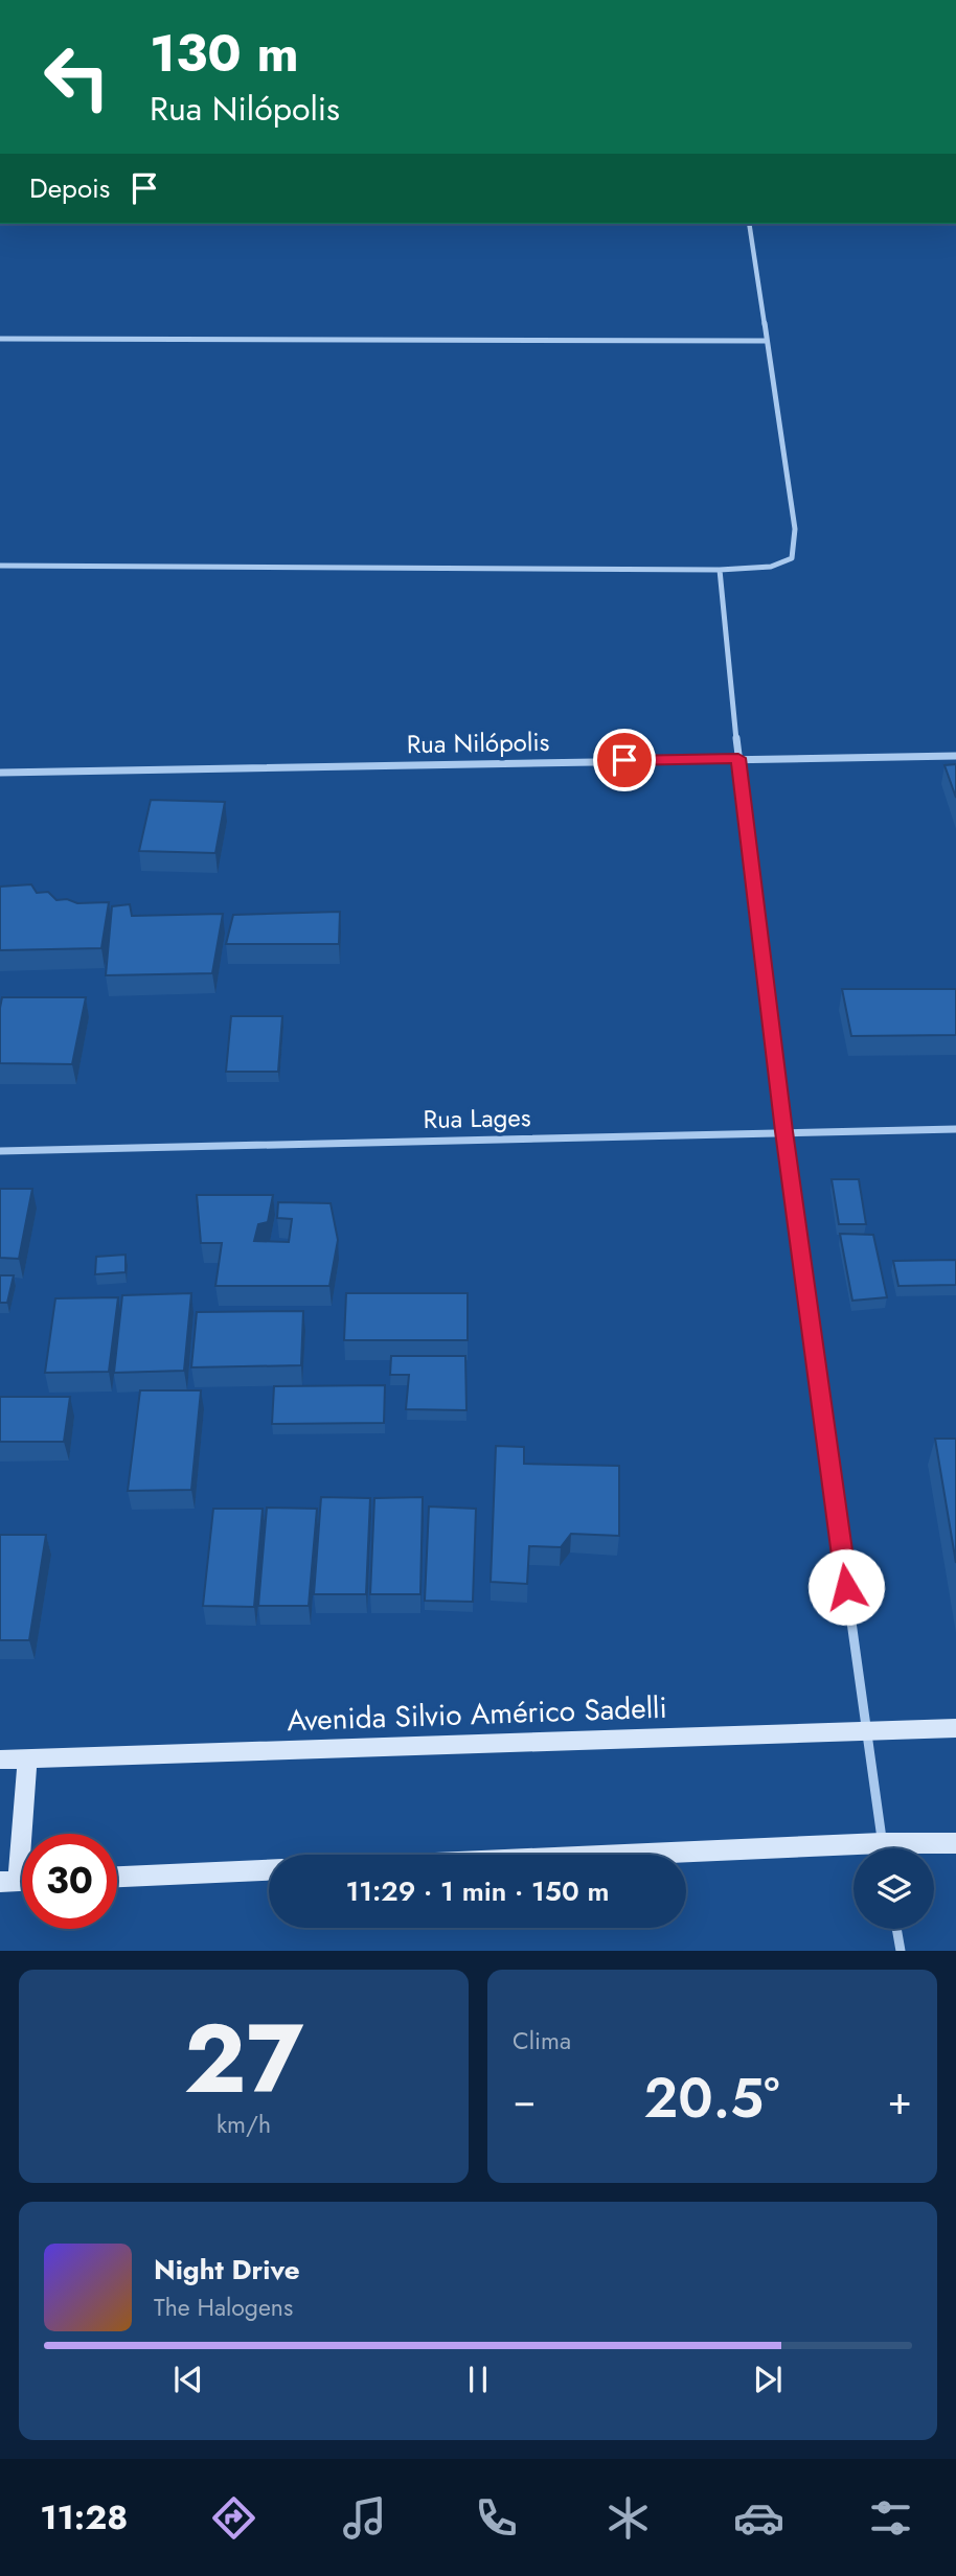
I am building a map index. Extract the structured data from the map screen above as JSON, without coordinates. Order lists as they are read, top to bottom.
{
  "streets": {
    "main road": ["Avenida Silvio Américo Sadelli"],
    "street": ["Rua Nilópolis", "Rua Lages"]
  },
  "page": {
    "turn": ["130 m", "Rua Nilópolis"],
    "then": "Depois",
    "limit": "30",
    "trip": "11:29 · 1 min · 150 m",
    "tile": [
      ["27", "km/h"],
      "Clima"
    ],
    "heat": ["−", "20.5°", "+"],
    "song": ["Night Drive", "The Halogens"],
    "tabs": "11:28"
  }
}
